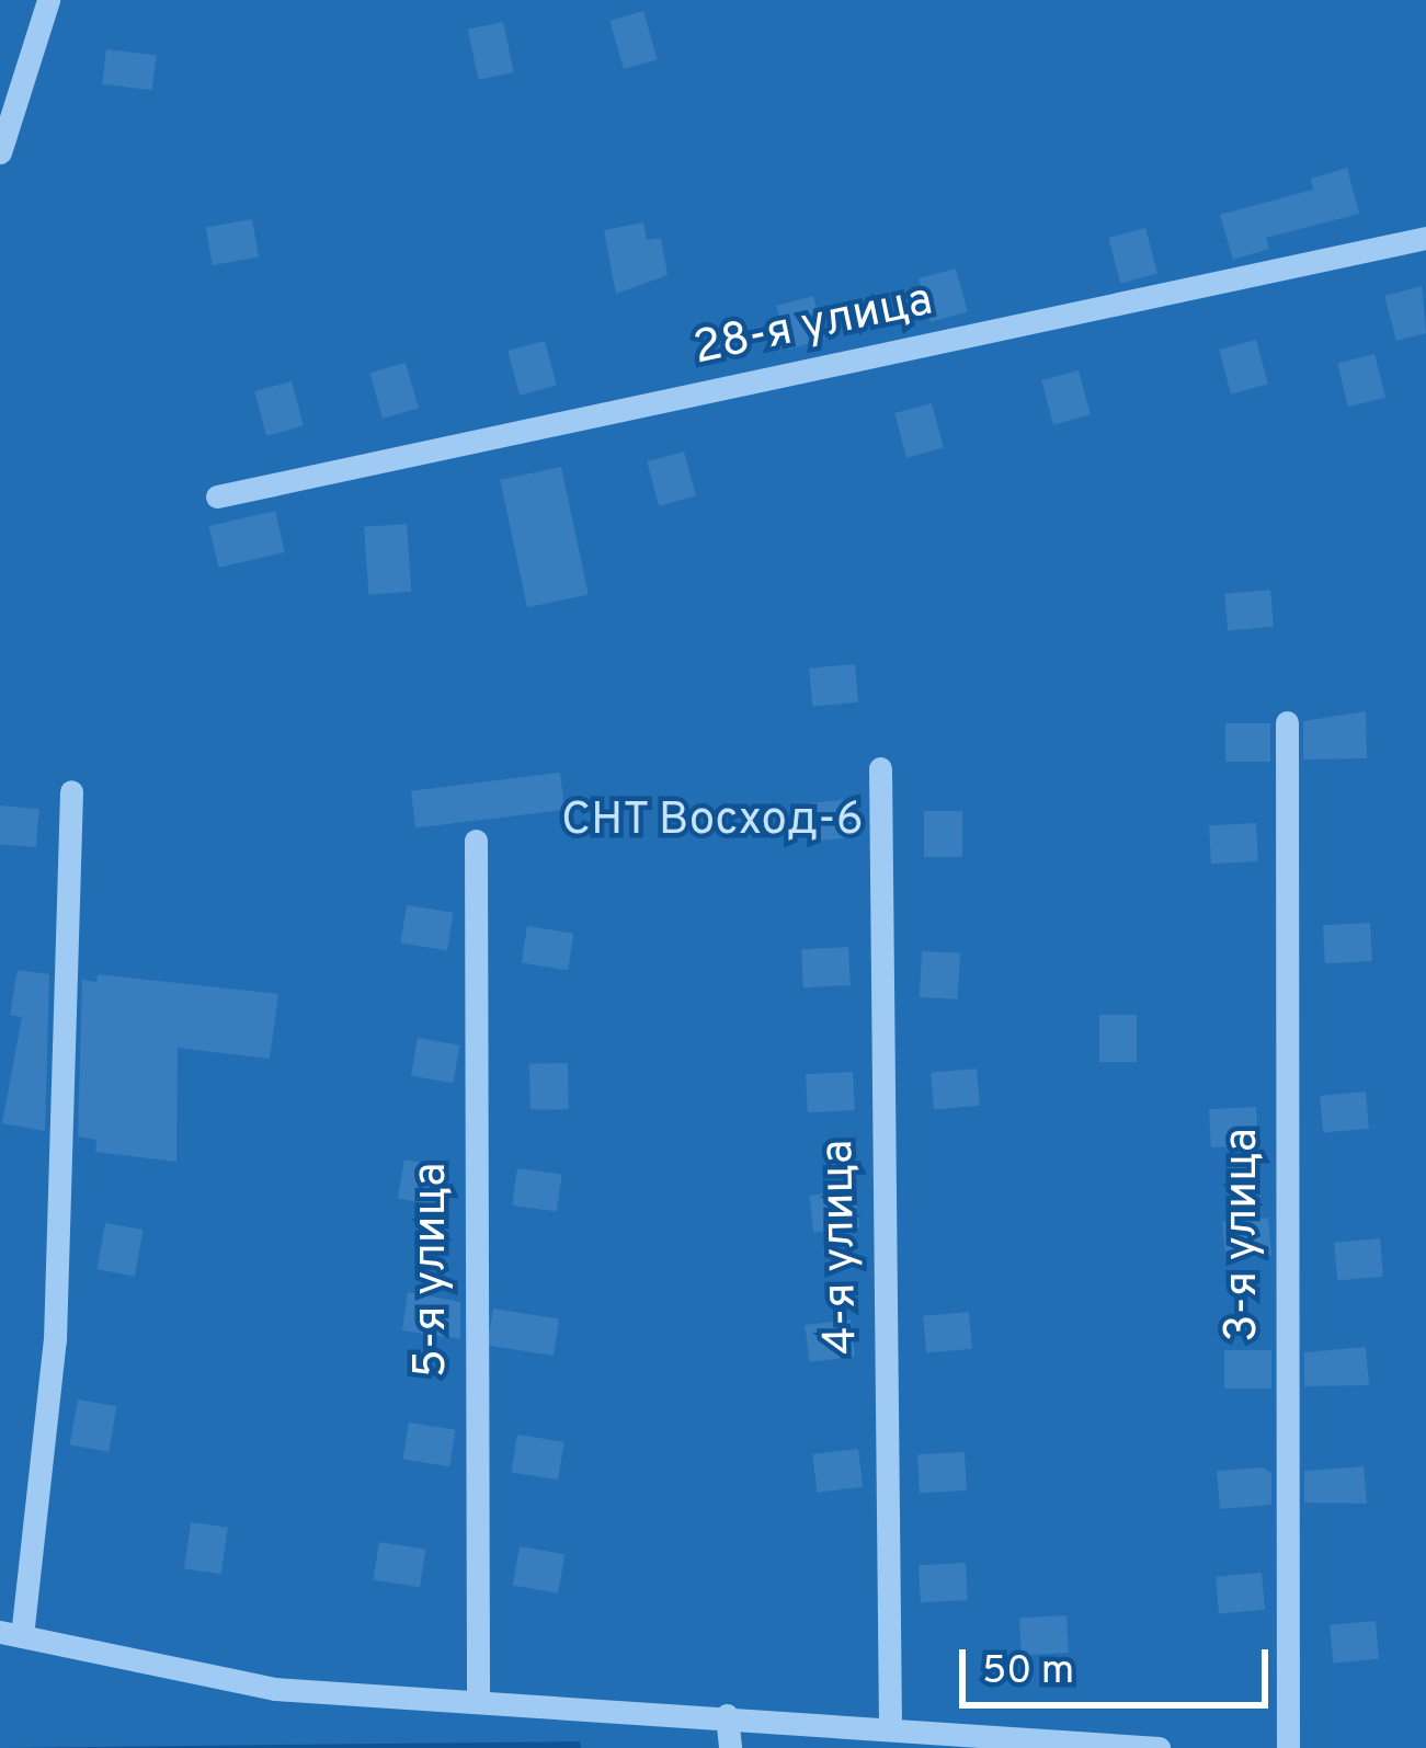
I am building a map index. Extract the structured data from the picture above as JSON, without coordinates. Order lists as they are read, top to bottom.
{
  "streets": {
    "street": [
      "28-я улица",
      "3-я улица",
      "4-я улица",
      "5-я улица"
    ]
  },
  "parks": ["СНТ Восход-6"],
  "scale_bar": "50 m"
}
